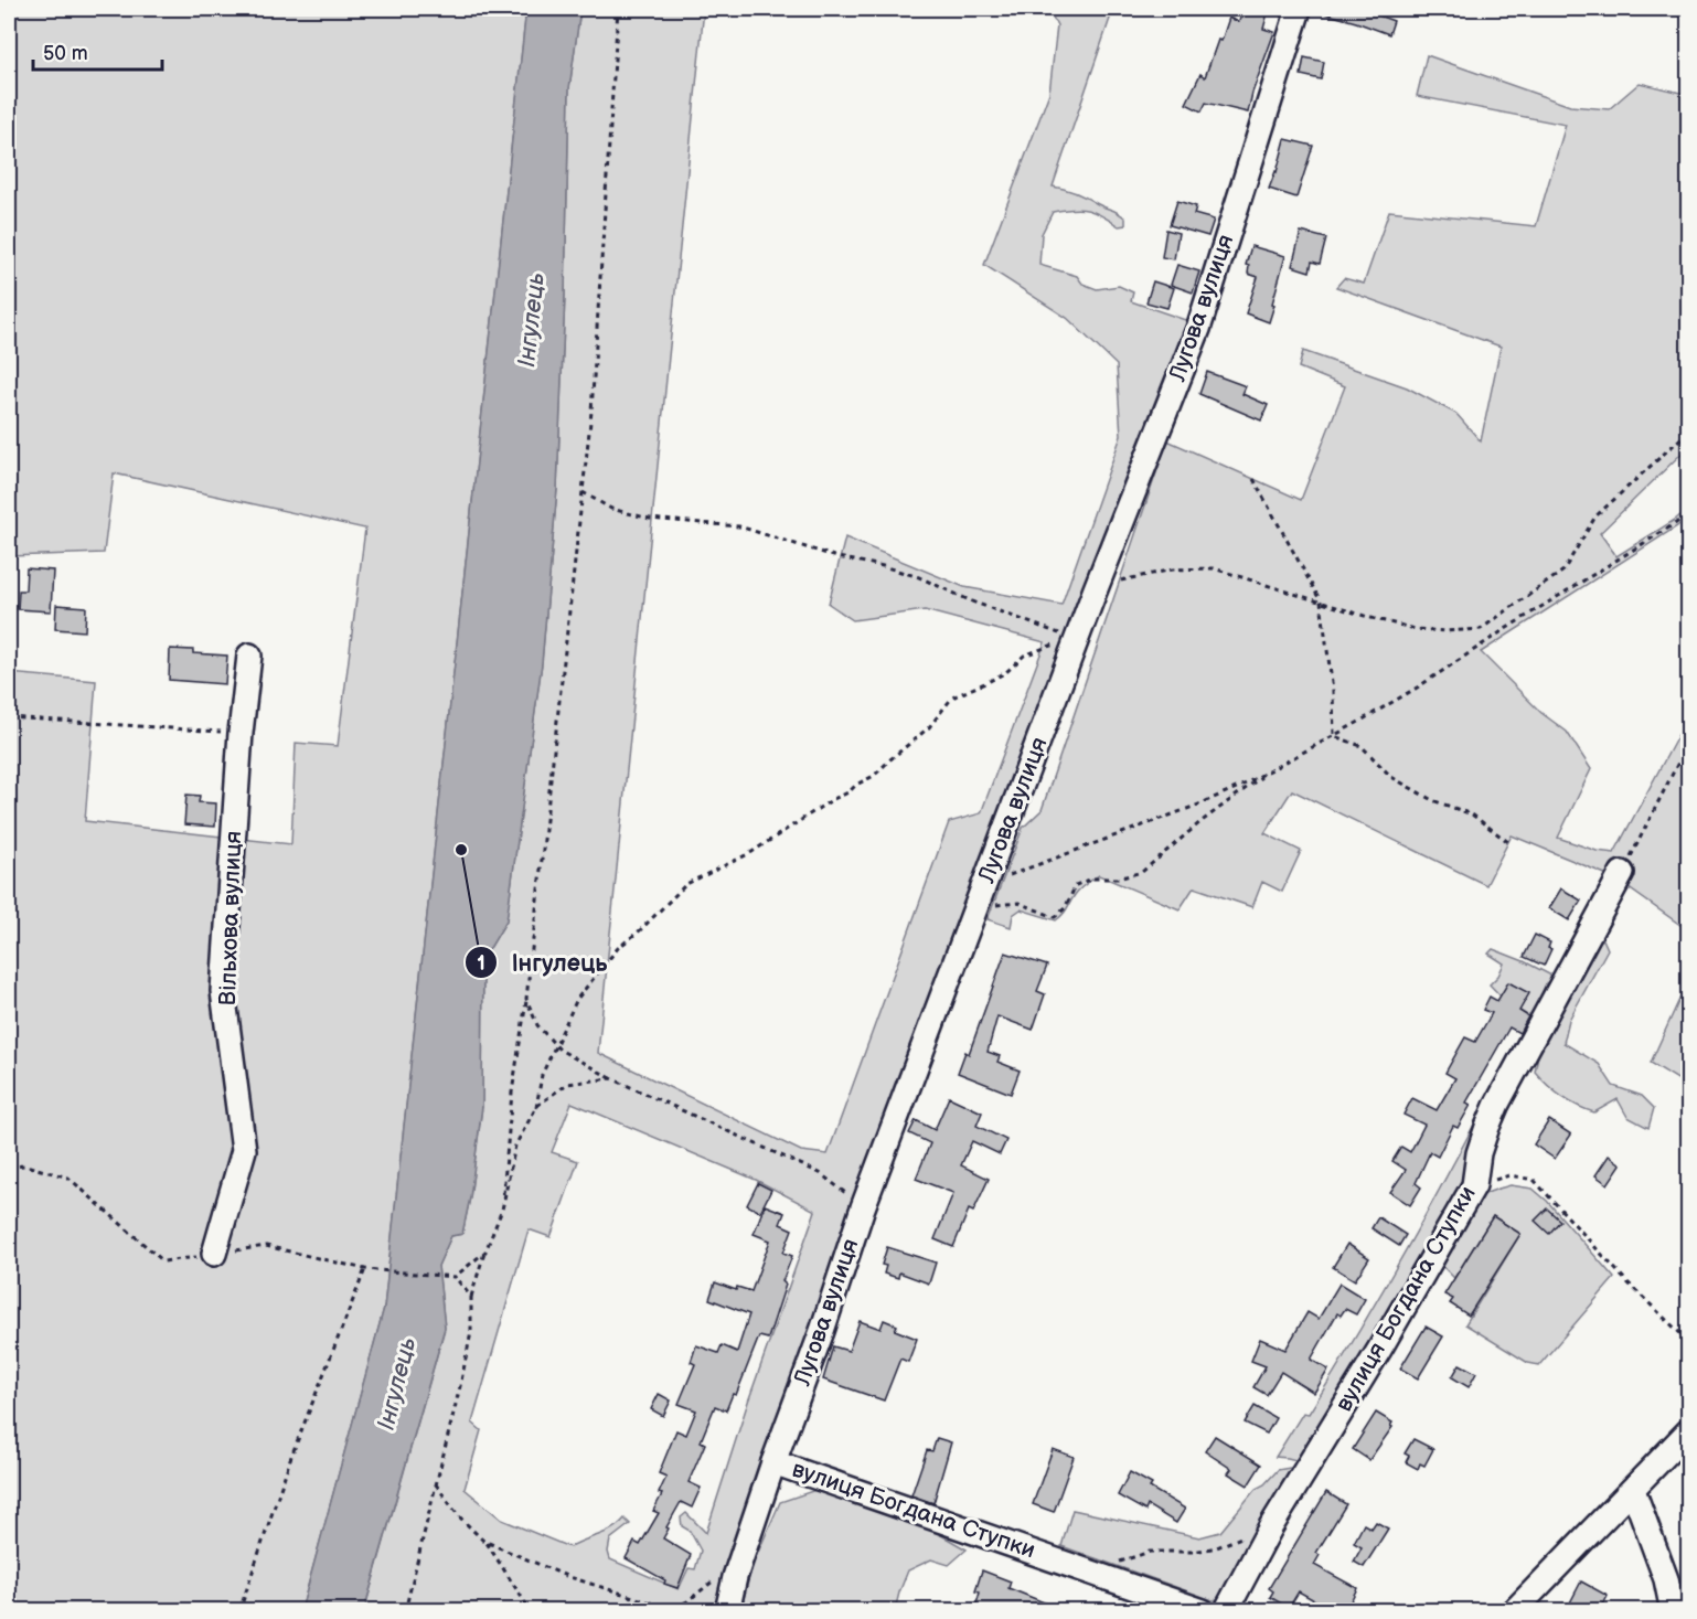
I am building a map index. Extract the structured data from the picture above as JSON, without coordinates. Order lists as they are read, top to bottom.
{
  "streets": {
    "street": ["Лугова вулиця", "Вільхова вулиця", "вулиця Богдана Ступки"]
  },
  "crossings": [
    ["Лугова вулиця", "вулиця Богдана Ступки"]
  ],
  "water": ["Інгулець"],
  "places": ["Інгулець"],
  "scale_bar": "50 m"
}
